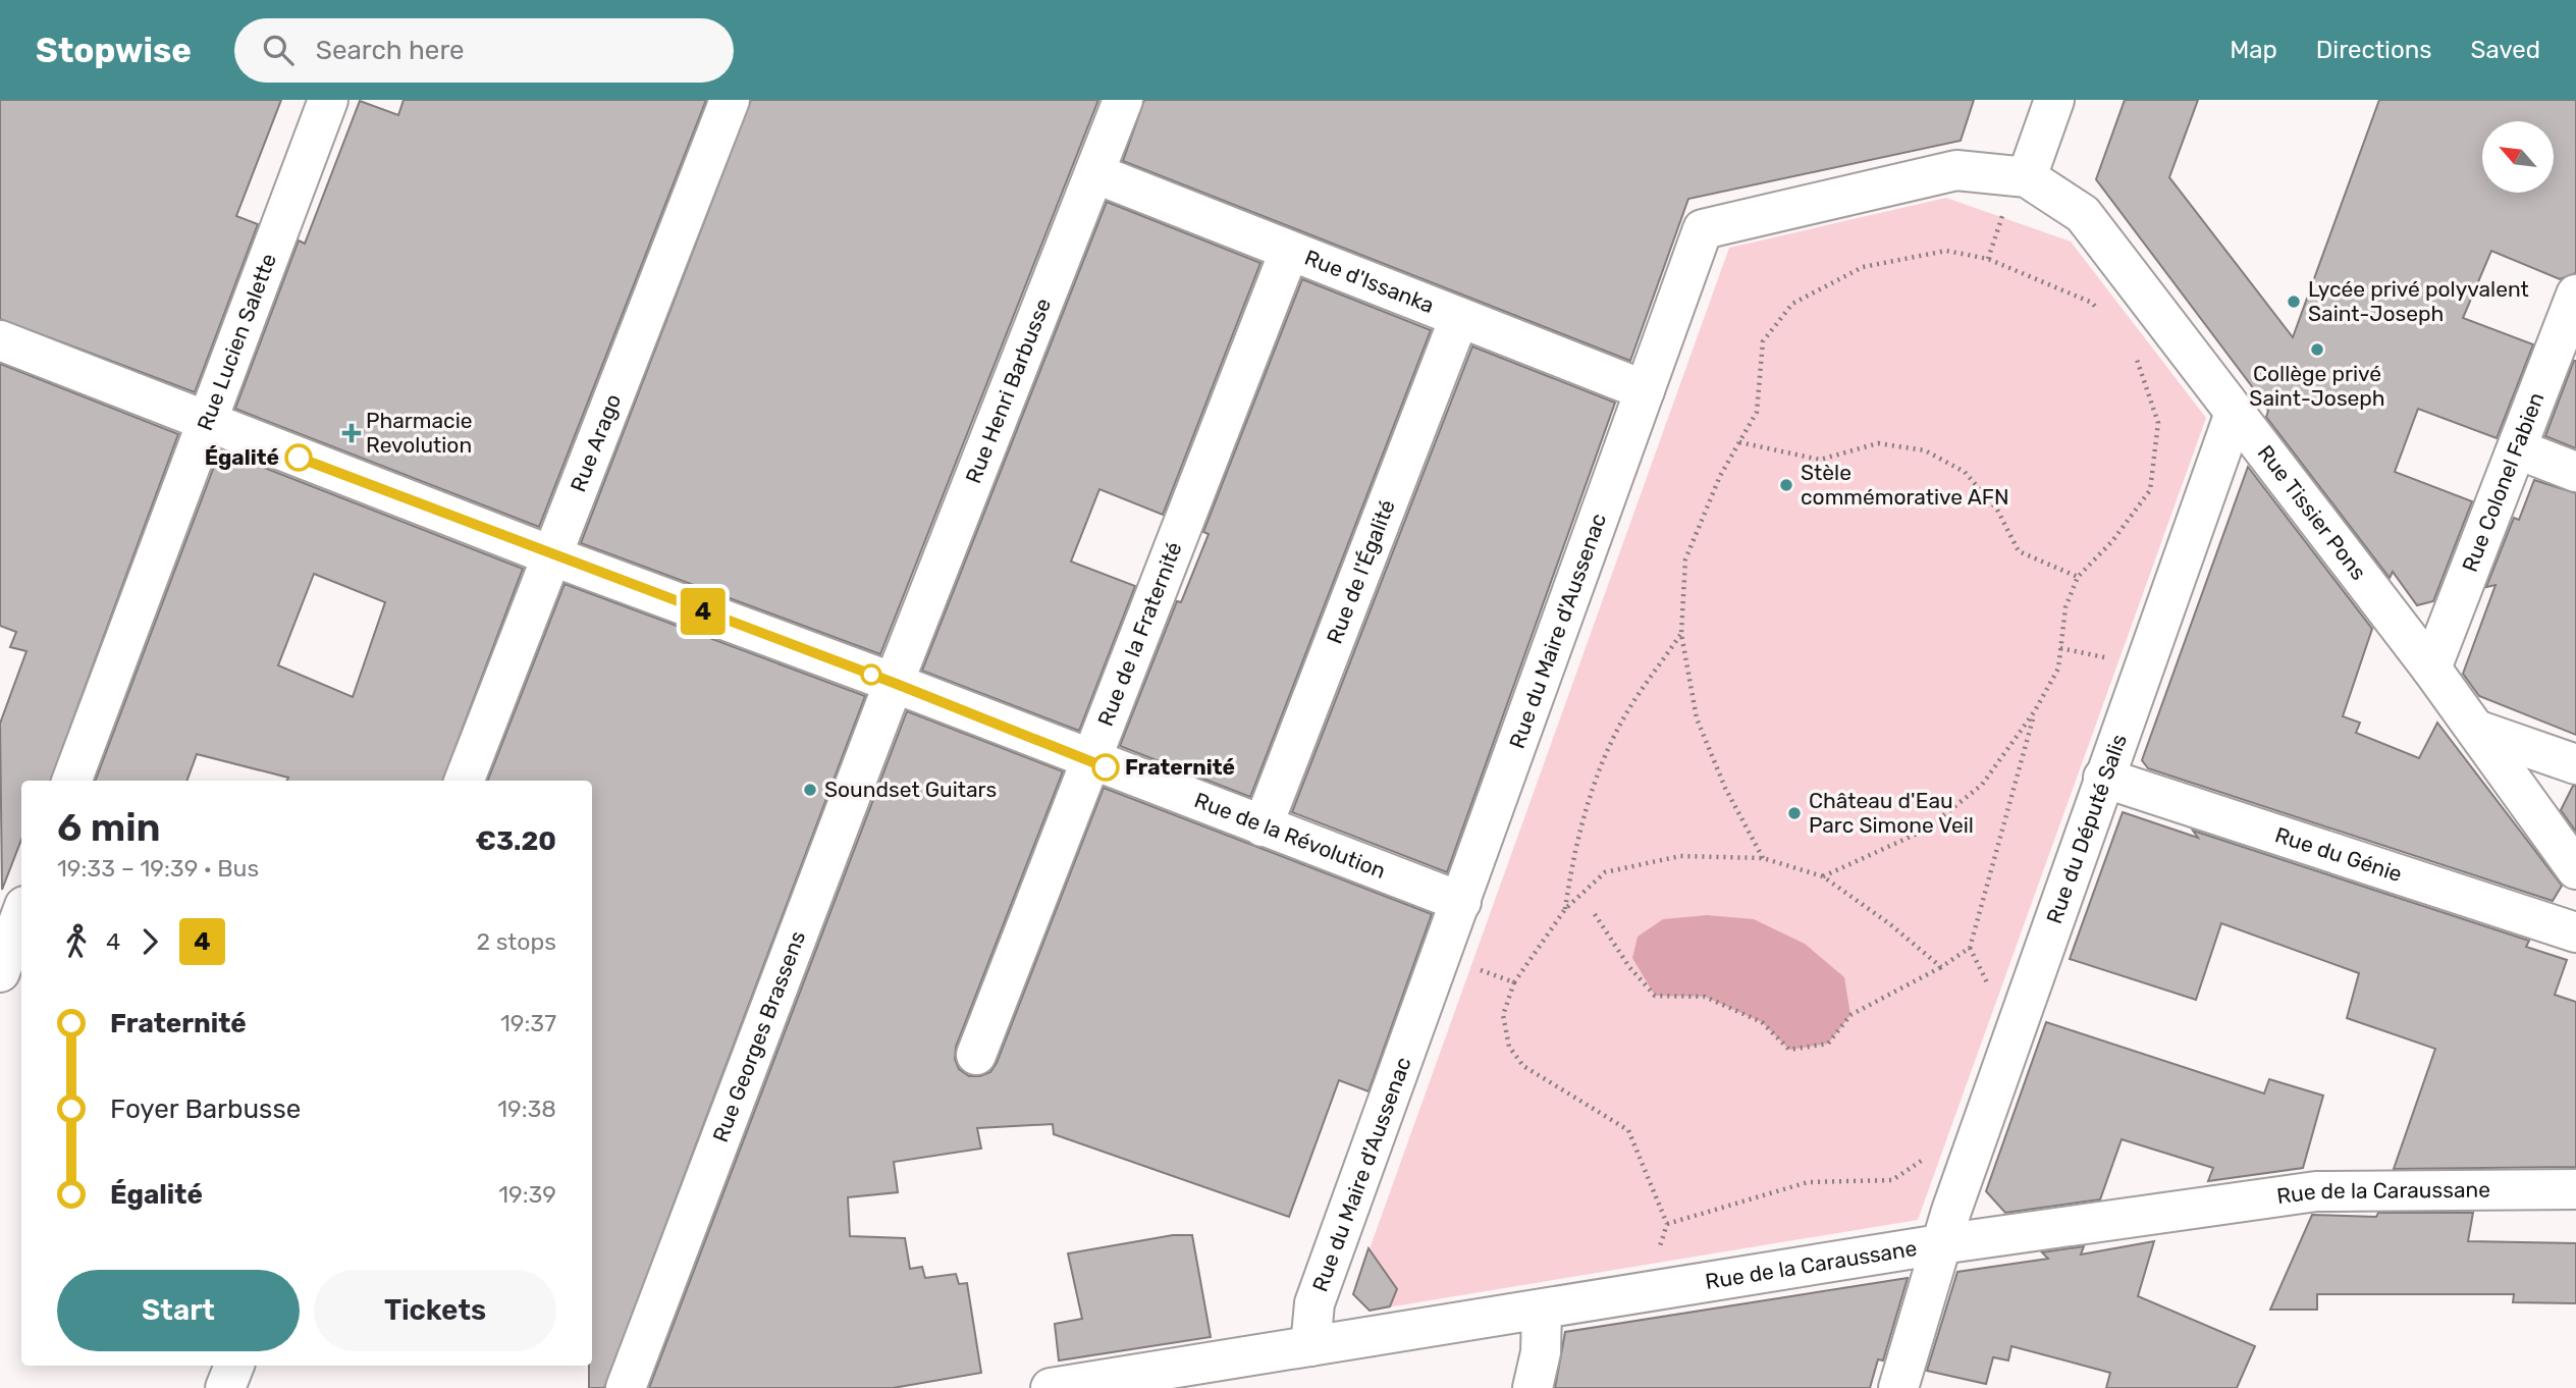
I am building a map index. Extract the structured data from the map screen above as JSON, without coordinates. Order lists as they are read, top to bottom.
{
  "streets": {
    "street": [
      "Rue d'Issanka",
      "Rue Lucien Salette",
      "Rue Henri Barbusse",
      "Rue Arago",
      "Rue Colonel Fabien",
      "Rue Tissier Pons",
      "Rue de l'Égalité",
      "Rue du Maire d'Aussenac",
      "Rue de la Fraternité",
      "Rue du Député Salis",
      "Rue de la Révolution",
      "Rue du Génie",
      "Rue Georges Brassens",
      "Rue de la Caraussane"
    ]
  },
  "crossings": [
    ["Rue d'Issanka", "Rue Henri Barbusse"],
    ["Rue d'Issanka", "Rue de l'Égalité"],
    ["Rue d'Issanka", "Rue du Maire d'Aussenac"],
    ["Rue d'Issanka", "Rue de la Fraternité"],
    ["Rue Lucien Salette", "Rue de la Révolution"],
    ["Rue Henri Barbusse", "Rue de la Révolution"],
    ["Rue Henri Barbusse", "Rue Georges Brassens"],
    ["Rue Arago", "Rue de la Révolution"],
    ["Rue Colonel Fabien", "Rue Tissier Pons"],
    ["Rue Tissier Pons", "Rue du Maire d'Aussenac"],
    ["Rue Tissier Pons", "Rue du Député Salis"],
    ["Rue de l'Égalité", "Rue de la Révolution"],
    ["Rue du Maire d'Aussenac", "Rue de la Révolution"],
    ["Rue du Maire d'Aussenac", "Rue de la Caraussane"],
    ["Rue de la Fraternité", "Rue de la Révolution"],
    ["Rue du Député Salis", "Rue du Génie"],
    ["Rue du Député Salis", "Rue de la Caraussane"],
    ["Rue de la Révolution", "Rue Georges Brassens"]
  ],
  "places": {
    "other": [
      "Lycée privé polyvalent Saint-Joseph",
      "Collège privé Saint-Joseph",
      "Égalité",
      "Stèle commémorative AFN",
      "Fraternité",
      "Soundset Guitars",
      "Château d'Eau Parc Simone Veil"
    ],
    "health": ["Pharmacie Revolution"]
  },
  "lines": ["bus line 4"],
  "north": "top left",
  "page": {
    "header": "Stopwise",
    "search": "Search here",
    "nav": ["Map", "Directions", "Saved"],
    "on_map": "4",
    "heading": ["6 min", "19:33 – 19:39 · Bus", "€3.20"],
    "legs": ["4", "4", "2 stops"],
    "list": [
      {
        "name": "Fraternité",
        "value": "19:37"
      },
      {
        "name": "Foyer Barbusse",
        "value": "19:38"
      },
      {
        "name": "Égalité",
        "value": "19:39"
      }
    ],
    "buttons": ["Start", "Tickets"]
  }
}
